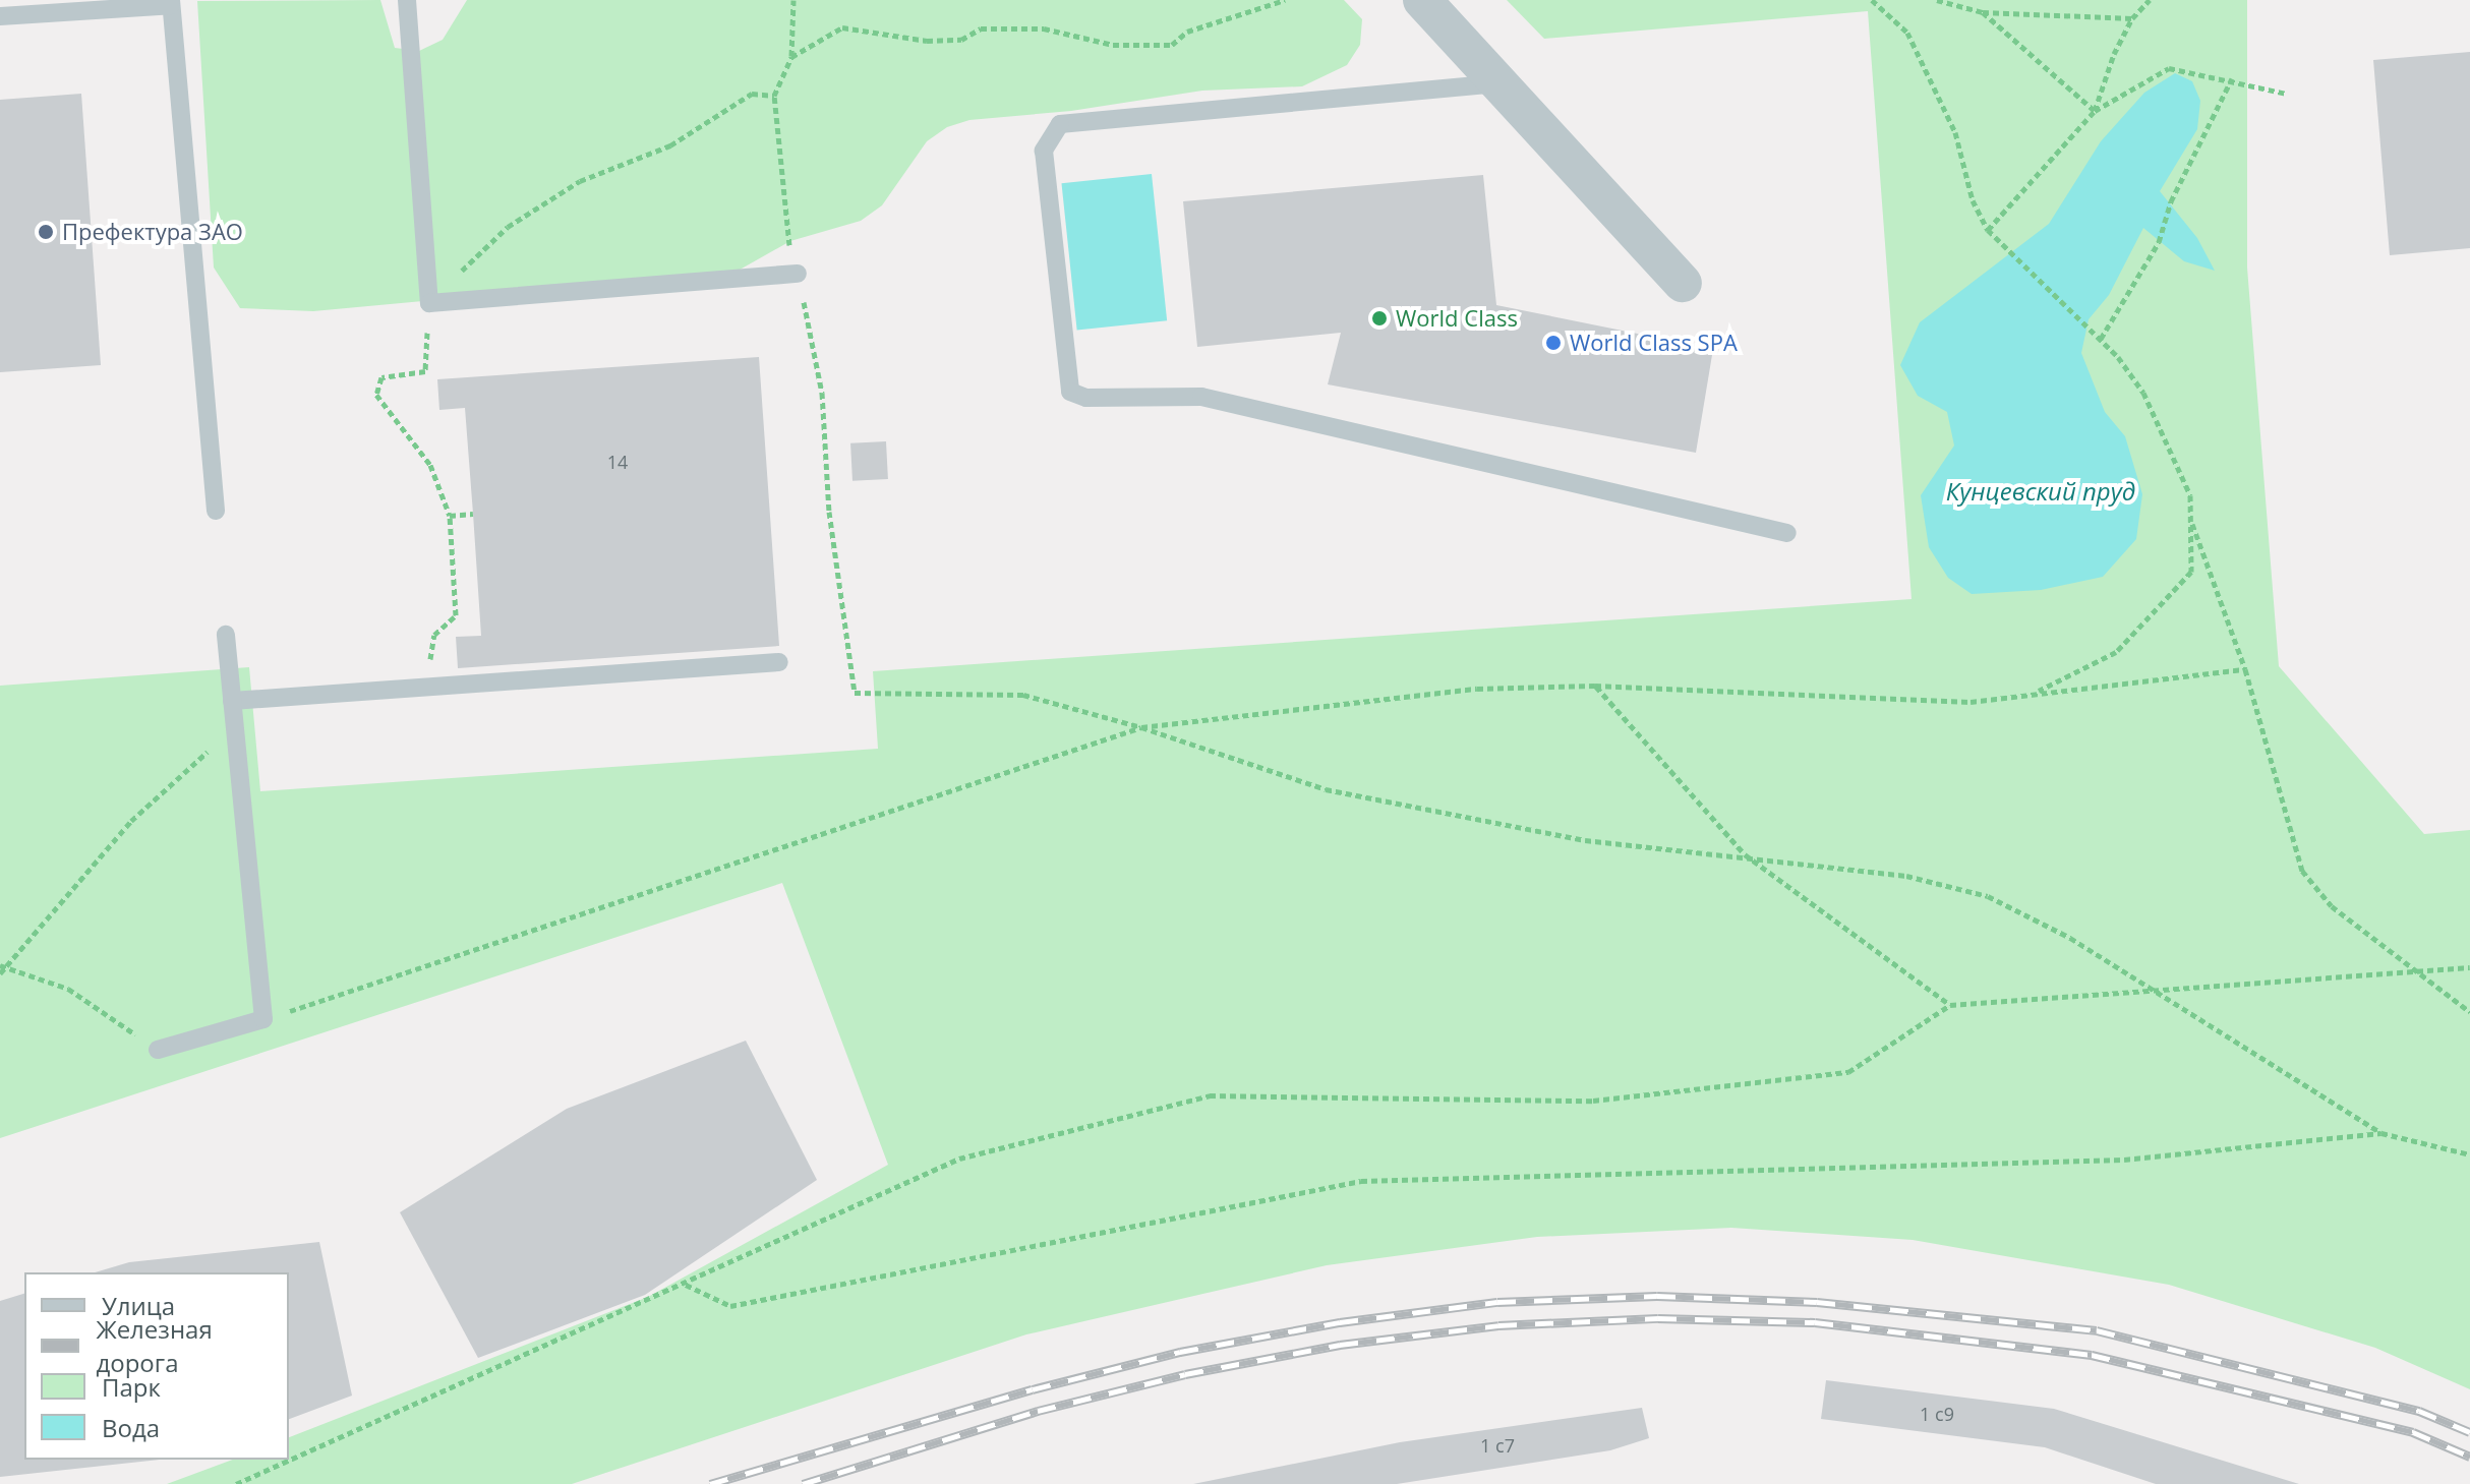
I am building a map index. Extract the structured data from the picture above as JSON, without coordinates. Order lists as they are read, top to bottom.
{
  "water": ["Кунцевский пруд"],
  "places": ["Префектура ЗАО", "World Class", "World Class SPA"],
  "house_numbers": ["14", "1 с9", "1 с7"],
  "legend": [
    "Улица",
    "Железная дорога",
    "Парк",
    "Вода"
  ]
}
